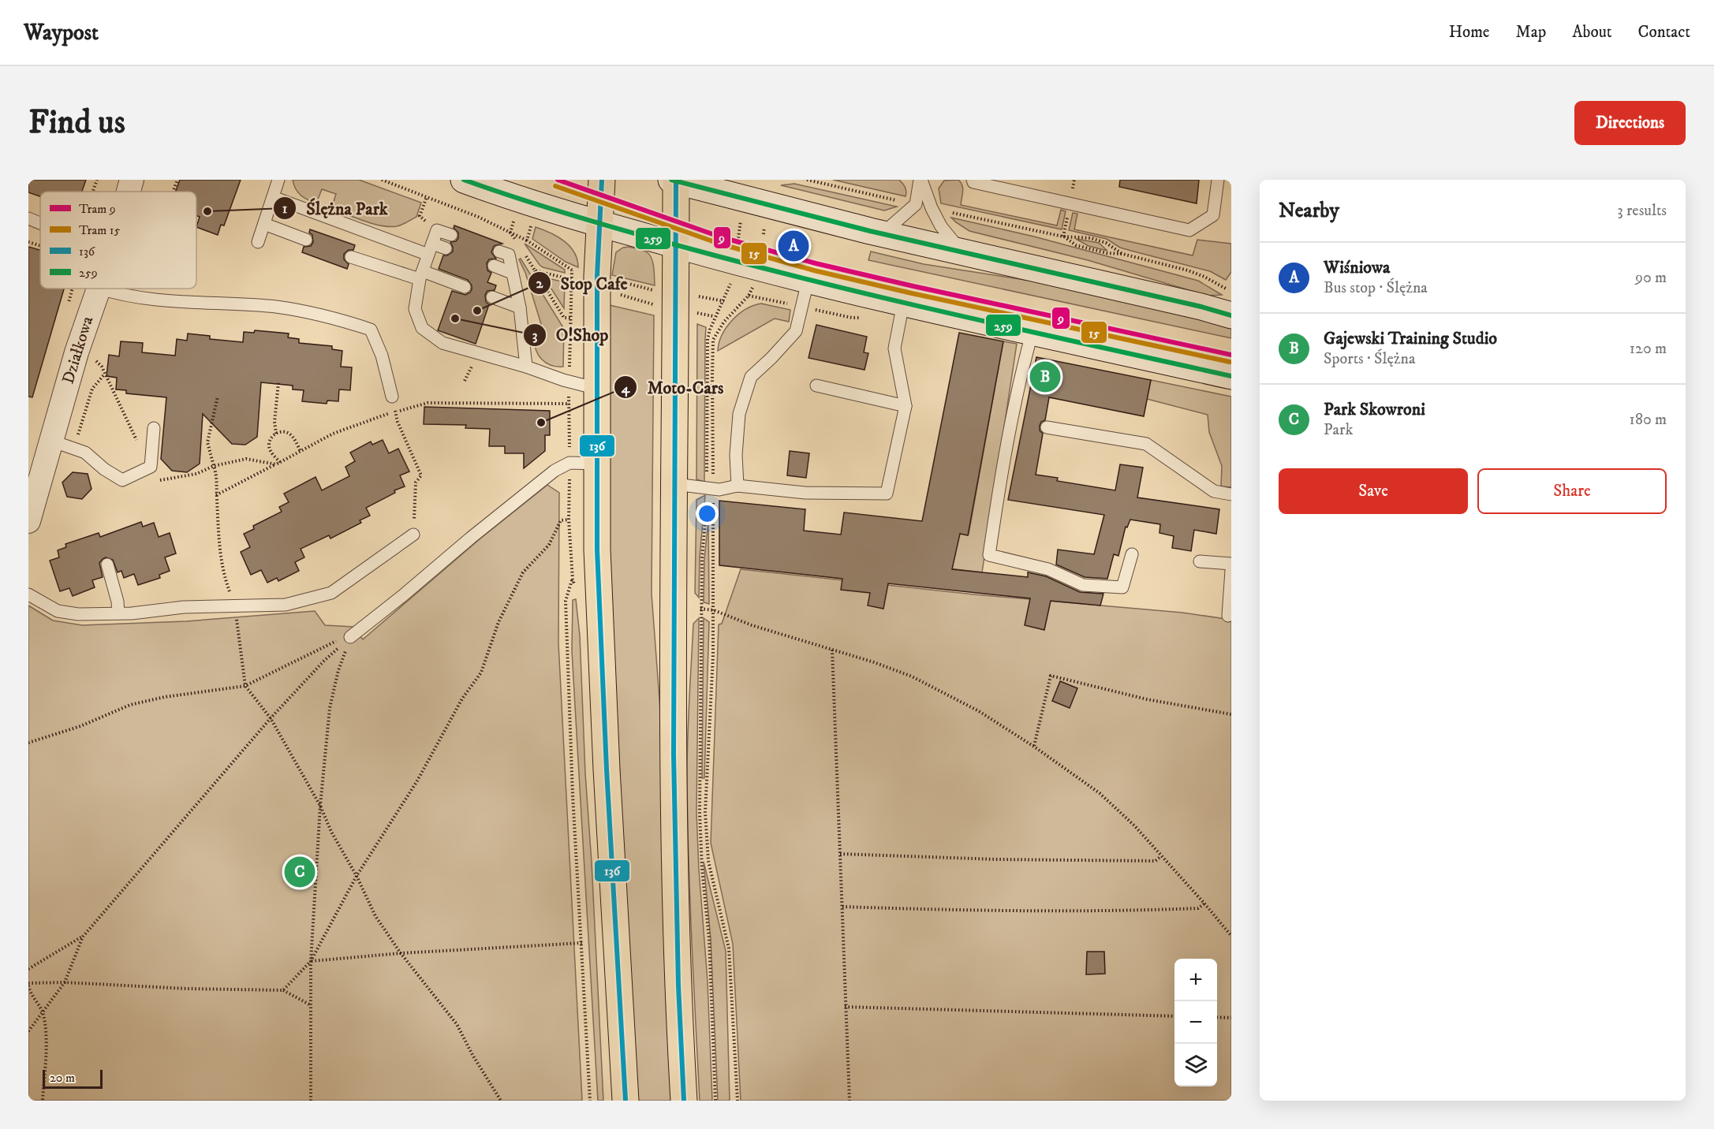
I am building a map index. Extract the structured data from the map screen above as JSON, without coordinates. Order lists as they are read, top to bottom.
{
  "streets": {
    "street": ["Działkowa"]
  },
  "places": [
    "Ślężna Park",
    "Stop Cafe",
    "O!Shop",
    "Moto-Cars"
  ],
  "lines": [
    "tram line 9",
    "transit line 136",
    "transit line 259",
    "tram line 15"
  ],
  "legend": [
    "Tram 9",
    "Tram 15",
    "136",
    "259"
  ],
  "scale_bar": "20 m",
  "page": {
    "header": "Waypost",
    "nav": [
      "Home",
      "Map",
      "About",
      "Contact"
    ],
    "buttons": [
      "Directions",
      ["Save", "Share"]
    ],
    "title": "Find us",
    "heading": ["Nearby", "3 results"],
    "pins": ["A", "B", "C"],
    "list": [
      {
        "mark": "A",
        "name": "Wiśniowa",
        "note": "Bus stop · Ślężna",
        "value": "90 m"
      },
      {
        "mark": "B",
        "name": "Gajewski Training Studio",
        "note": "Sports · Ślężna",
        "value": "120 m"
      },
      {
        "mark": "C",
        "name": "Park Skowroni",
        "note": "Park",
        "value": "180 m"
      }
    ],
    "map_buttons": ["+", "−"],
    "scale": "20 m"
  }
}
